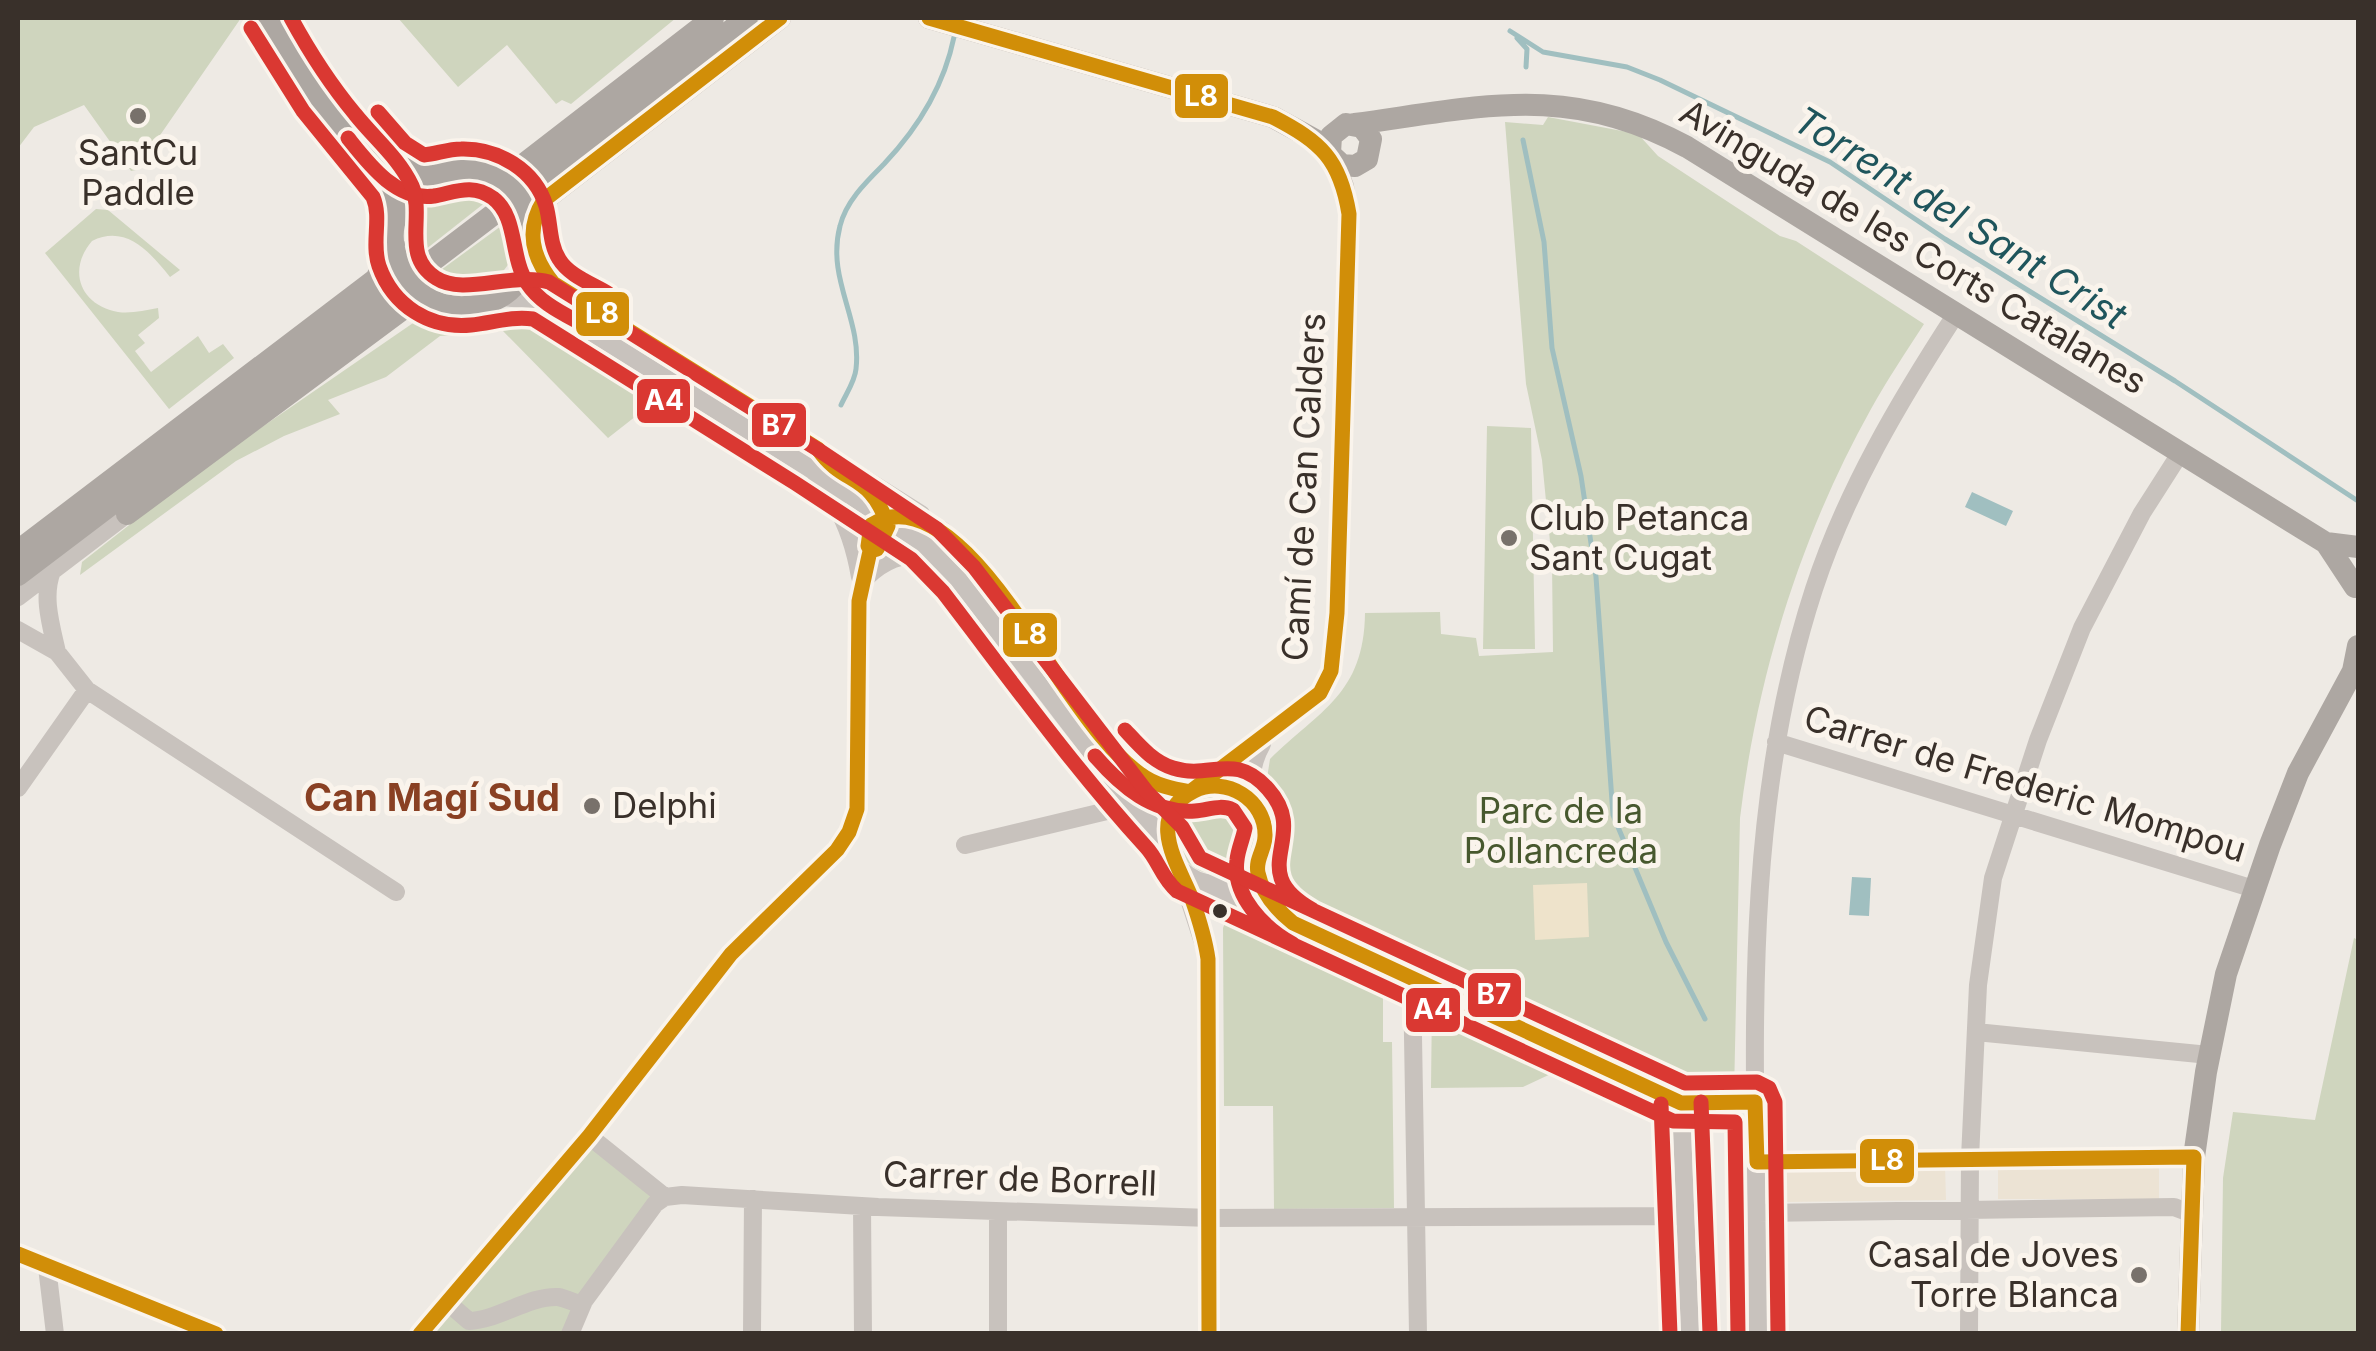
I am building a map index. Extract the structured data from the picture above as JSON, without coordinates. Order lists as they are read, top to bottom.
{
  "streets": {
    "main road": ["Avinguda de les Corts Catalanes"],
    "street": ["Camí de Can Calders", "Carrer de Frederic Mompou", "Carrer de Borrell"]
  },
  "crossings": [
    ["Avinguda de les Corts Catalanes", "Camí de Can Calders"]
  ],
  "districts": ["Can Magí Sud"],
  "water": ["Torrent del Sant Crist"],
  "parks": ["Parc de la Pollancreda"],
  "places": [
    "SantCu Paddle",
    "Club Petanca Sant Cugat",
    "Delphi",
    "Casal de Joves Torre Blanca"
  ],
  "lines": ["transit line L8", "transit line B7", "transit line A4"]
}
